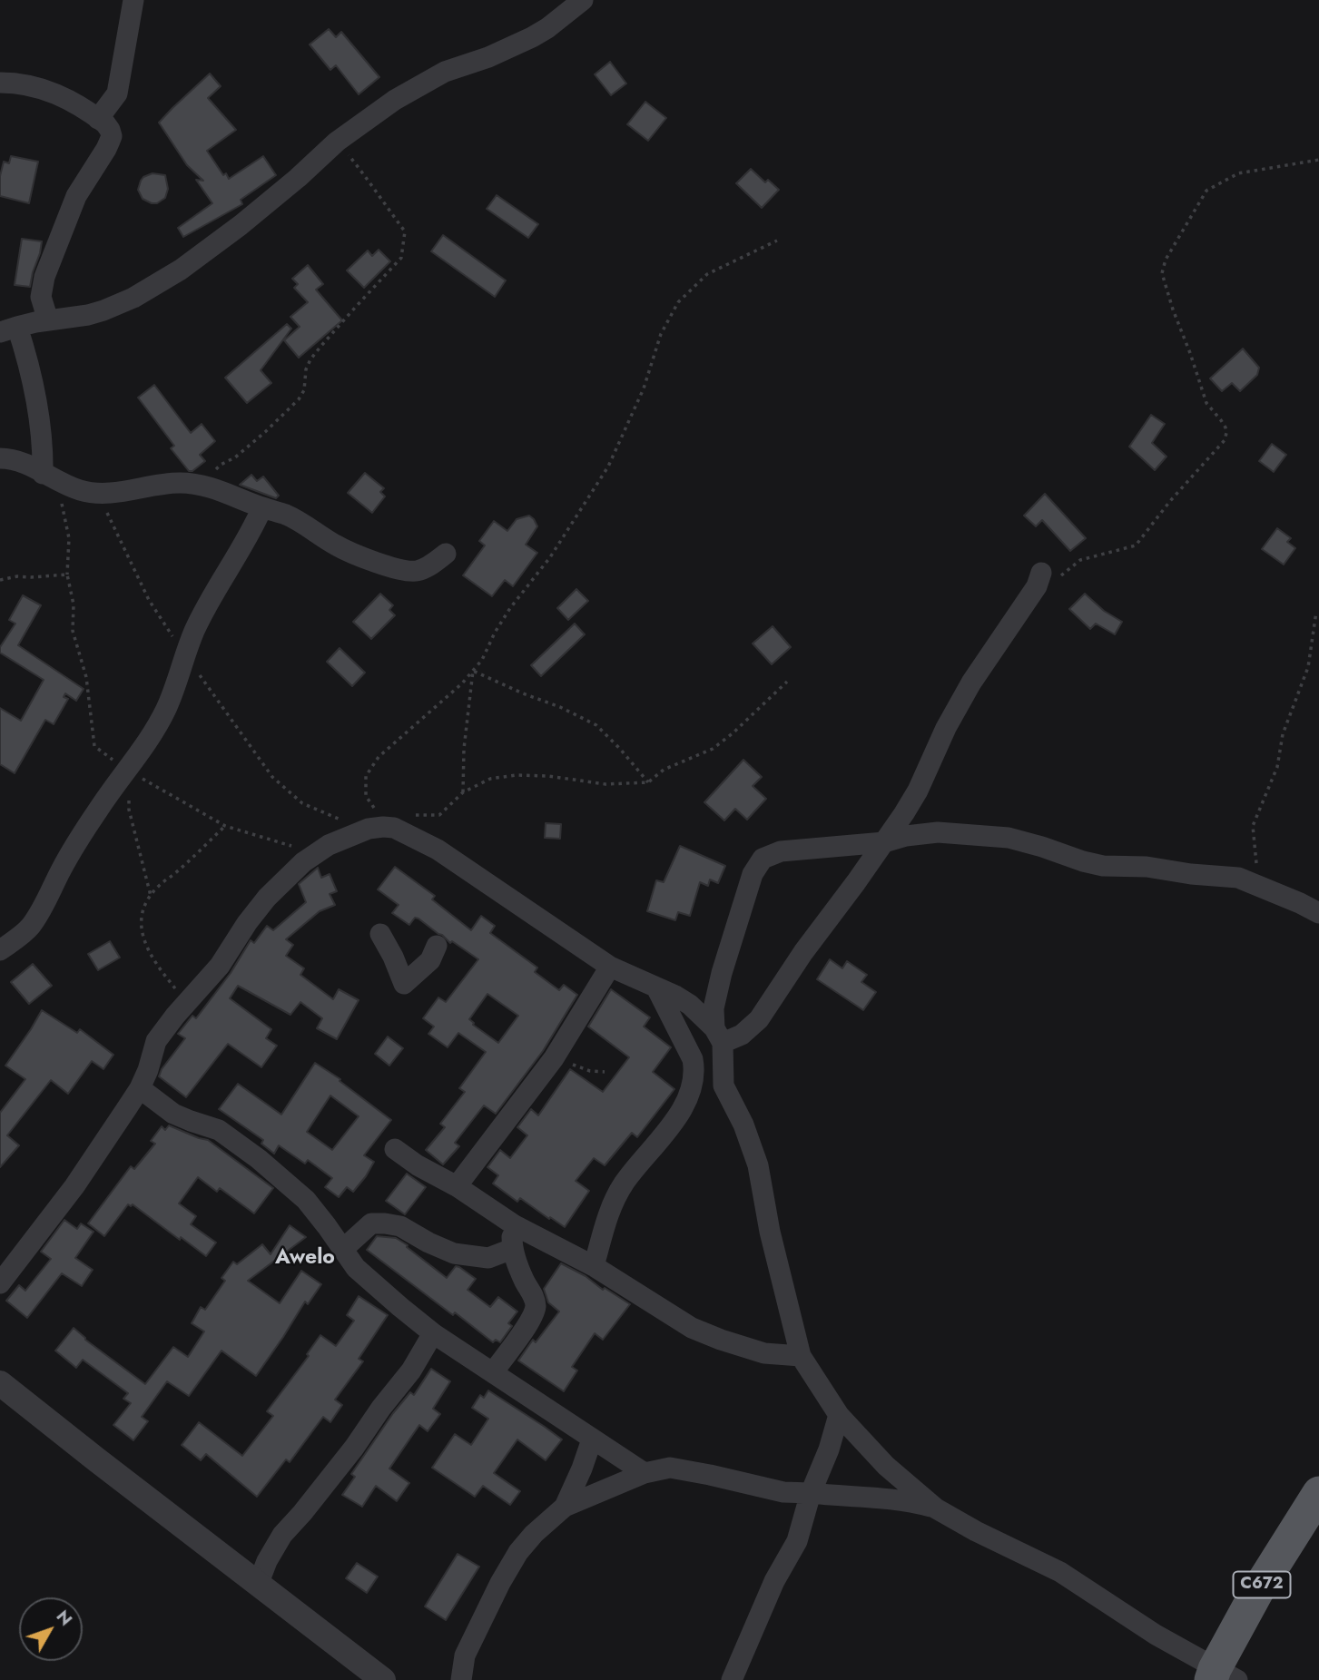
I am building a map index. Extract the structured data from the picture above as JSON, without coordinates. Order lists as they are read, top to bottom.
{
  "streets": {
    "main road": ["C672"]
  },
  "districts": ["Awelo"],
  "north": "top right"
}
